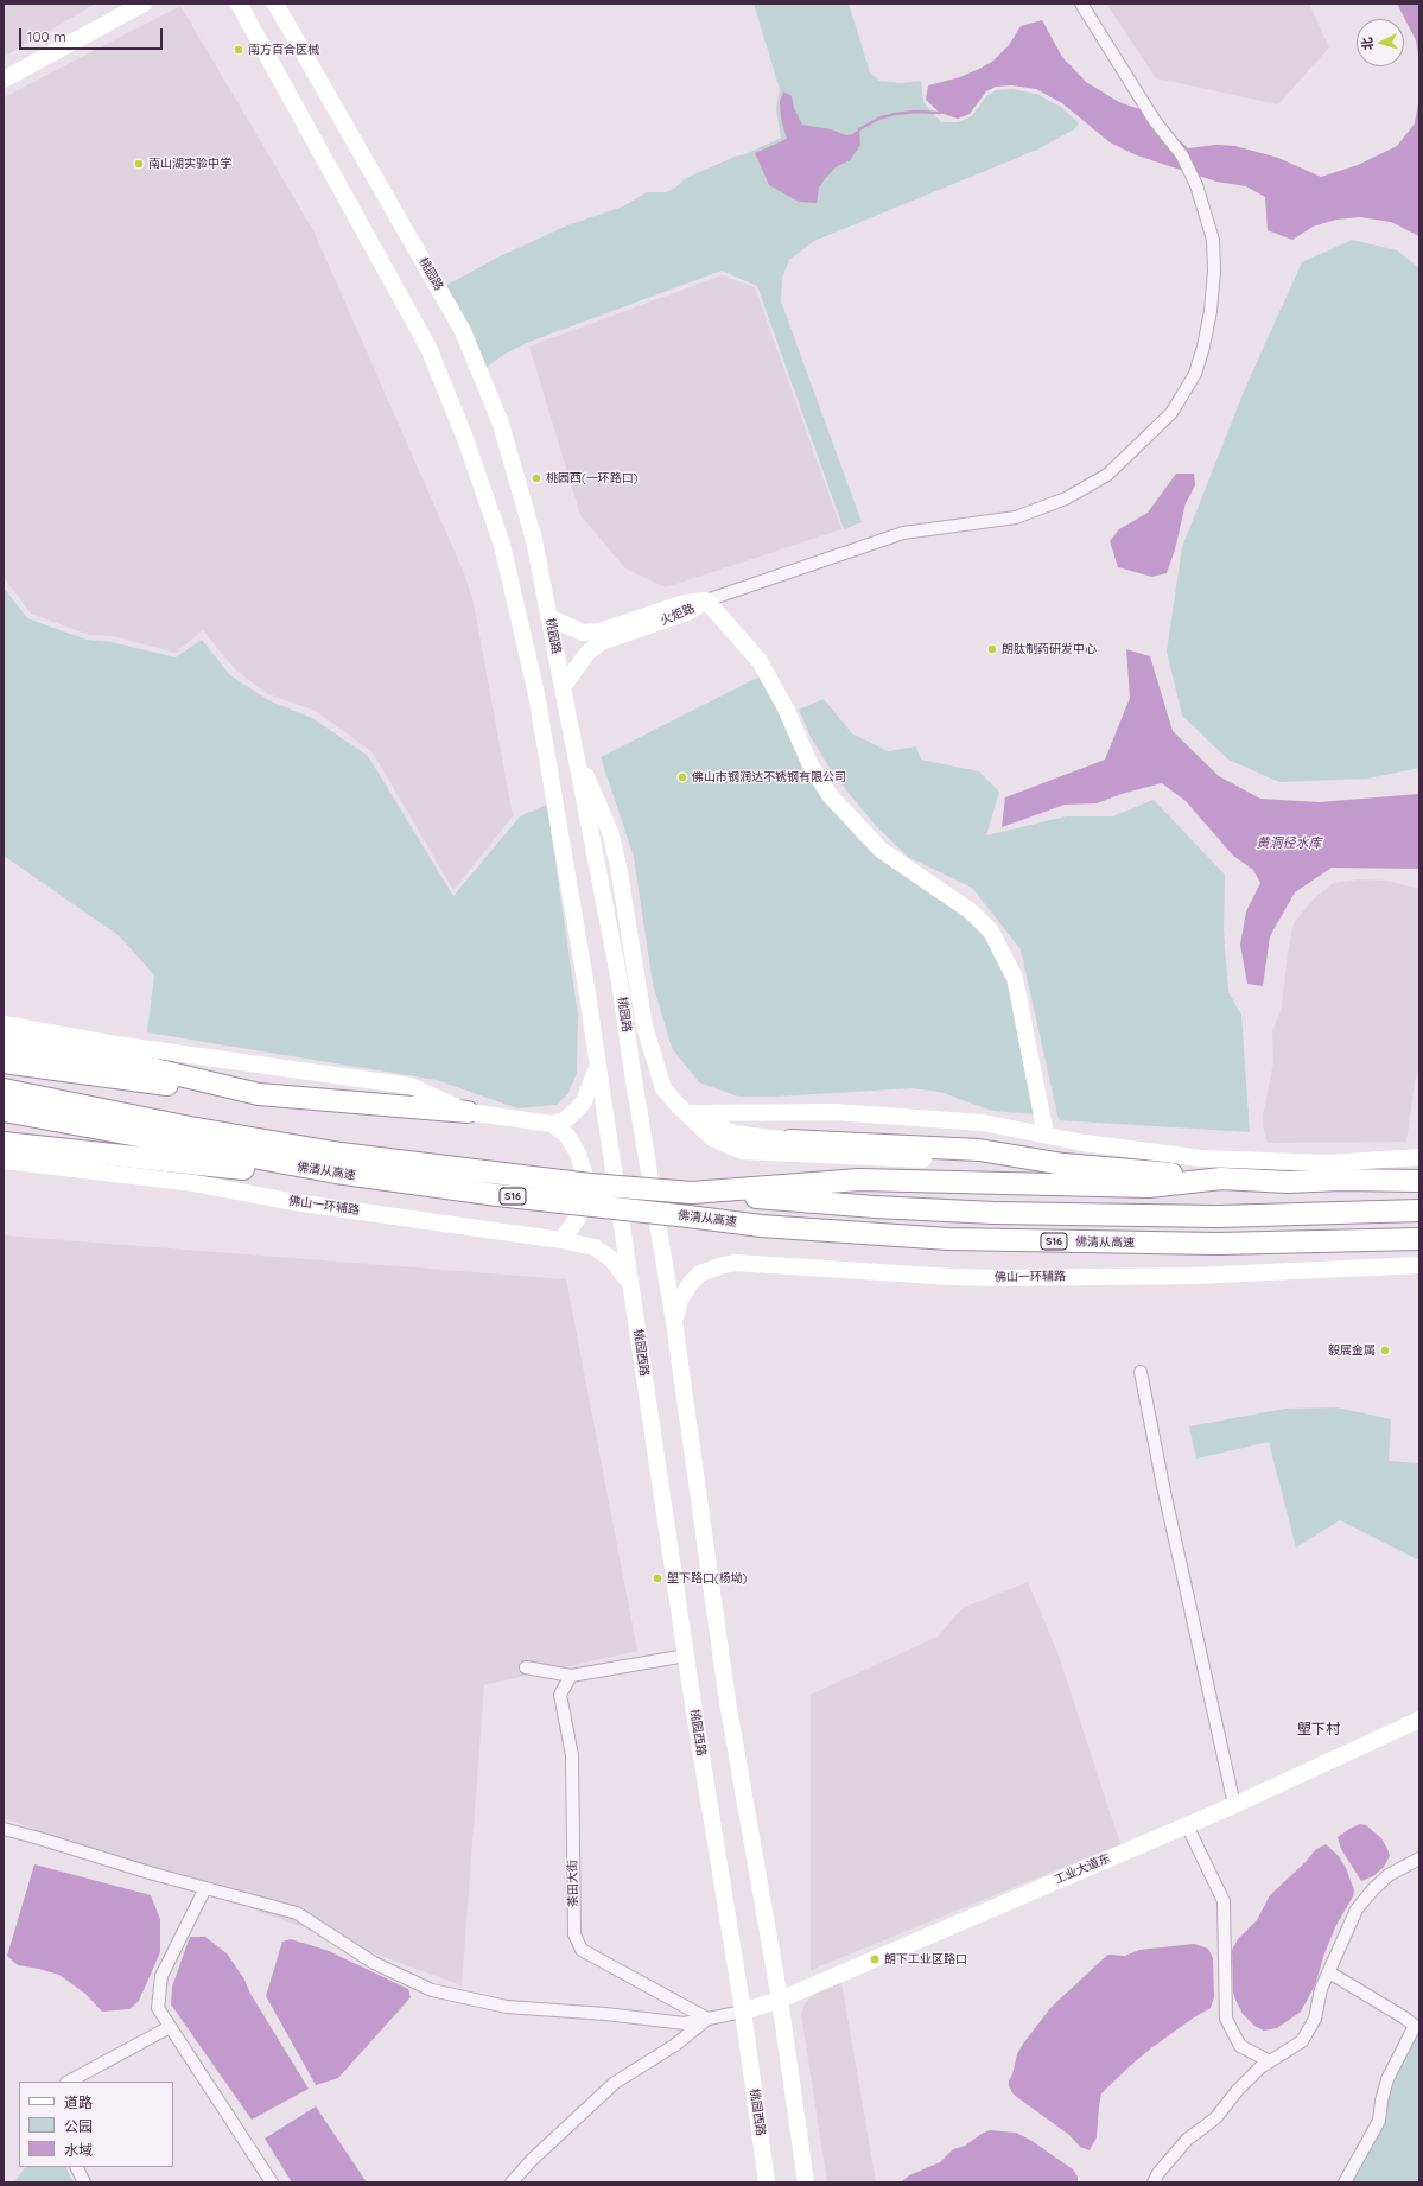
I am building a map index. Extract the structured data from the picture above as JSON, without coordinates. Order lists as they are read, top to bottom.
{
  "streets": {
    "highway": ["佛清从高速", "S16"],
    "main road": [
      "桃园路",
      "火炬路",
      "佛山一环辅路",
      "桃园西路",
      "工业大道东"
    ],
    "street": ["茶田大街"]
  },
  "crossings": [
    ["桃园路", "火炬路"],
    ["桃园路", "佛山一环辅路"],
    ["佛山一环辅路", "桃园西路"],
    ["桃园西路", "工业大道东"]
  ],
  "districts": ["塱下村"],
  "water": ["黄洞径水库"],
  "places": [
    "南方百合医械",
    "南山湖实验中学",
    "桃园西(一环路口)",
    "朗肽制药研发中心",
    "佛山市钢润达不锈钢有限公司",
    "毅展金属",
    "塱下路口(杨坳)",
    "朗下工业区路口"
  ],
  "legend": ["道路", "公园", "水域"],
  "scale_bar": "100 m",
  "north": "left"
}
